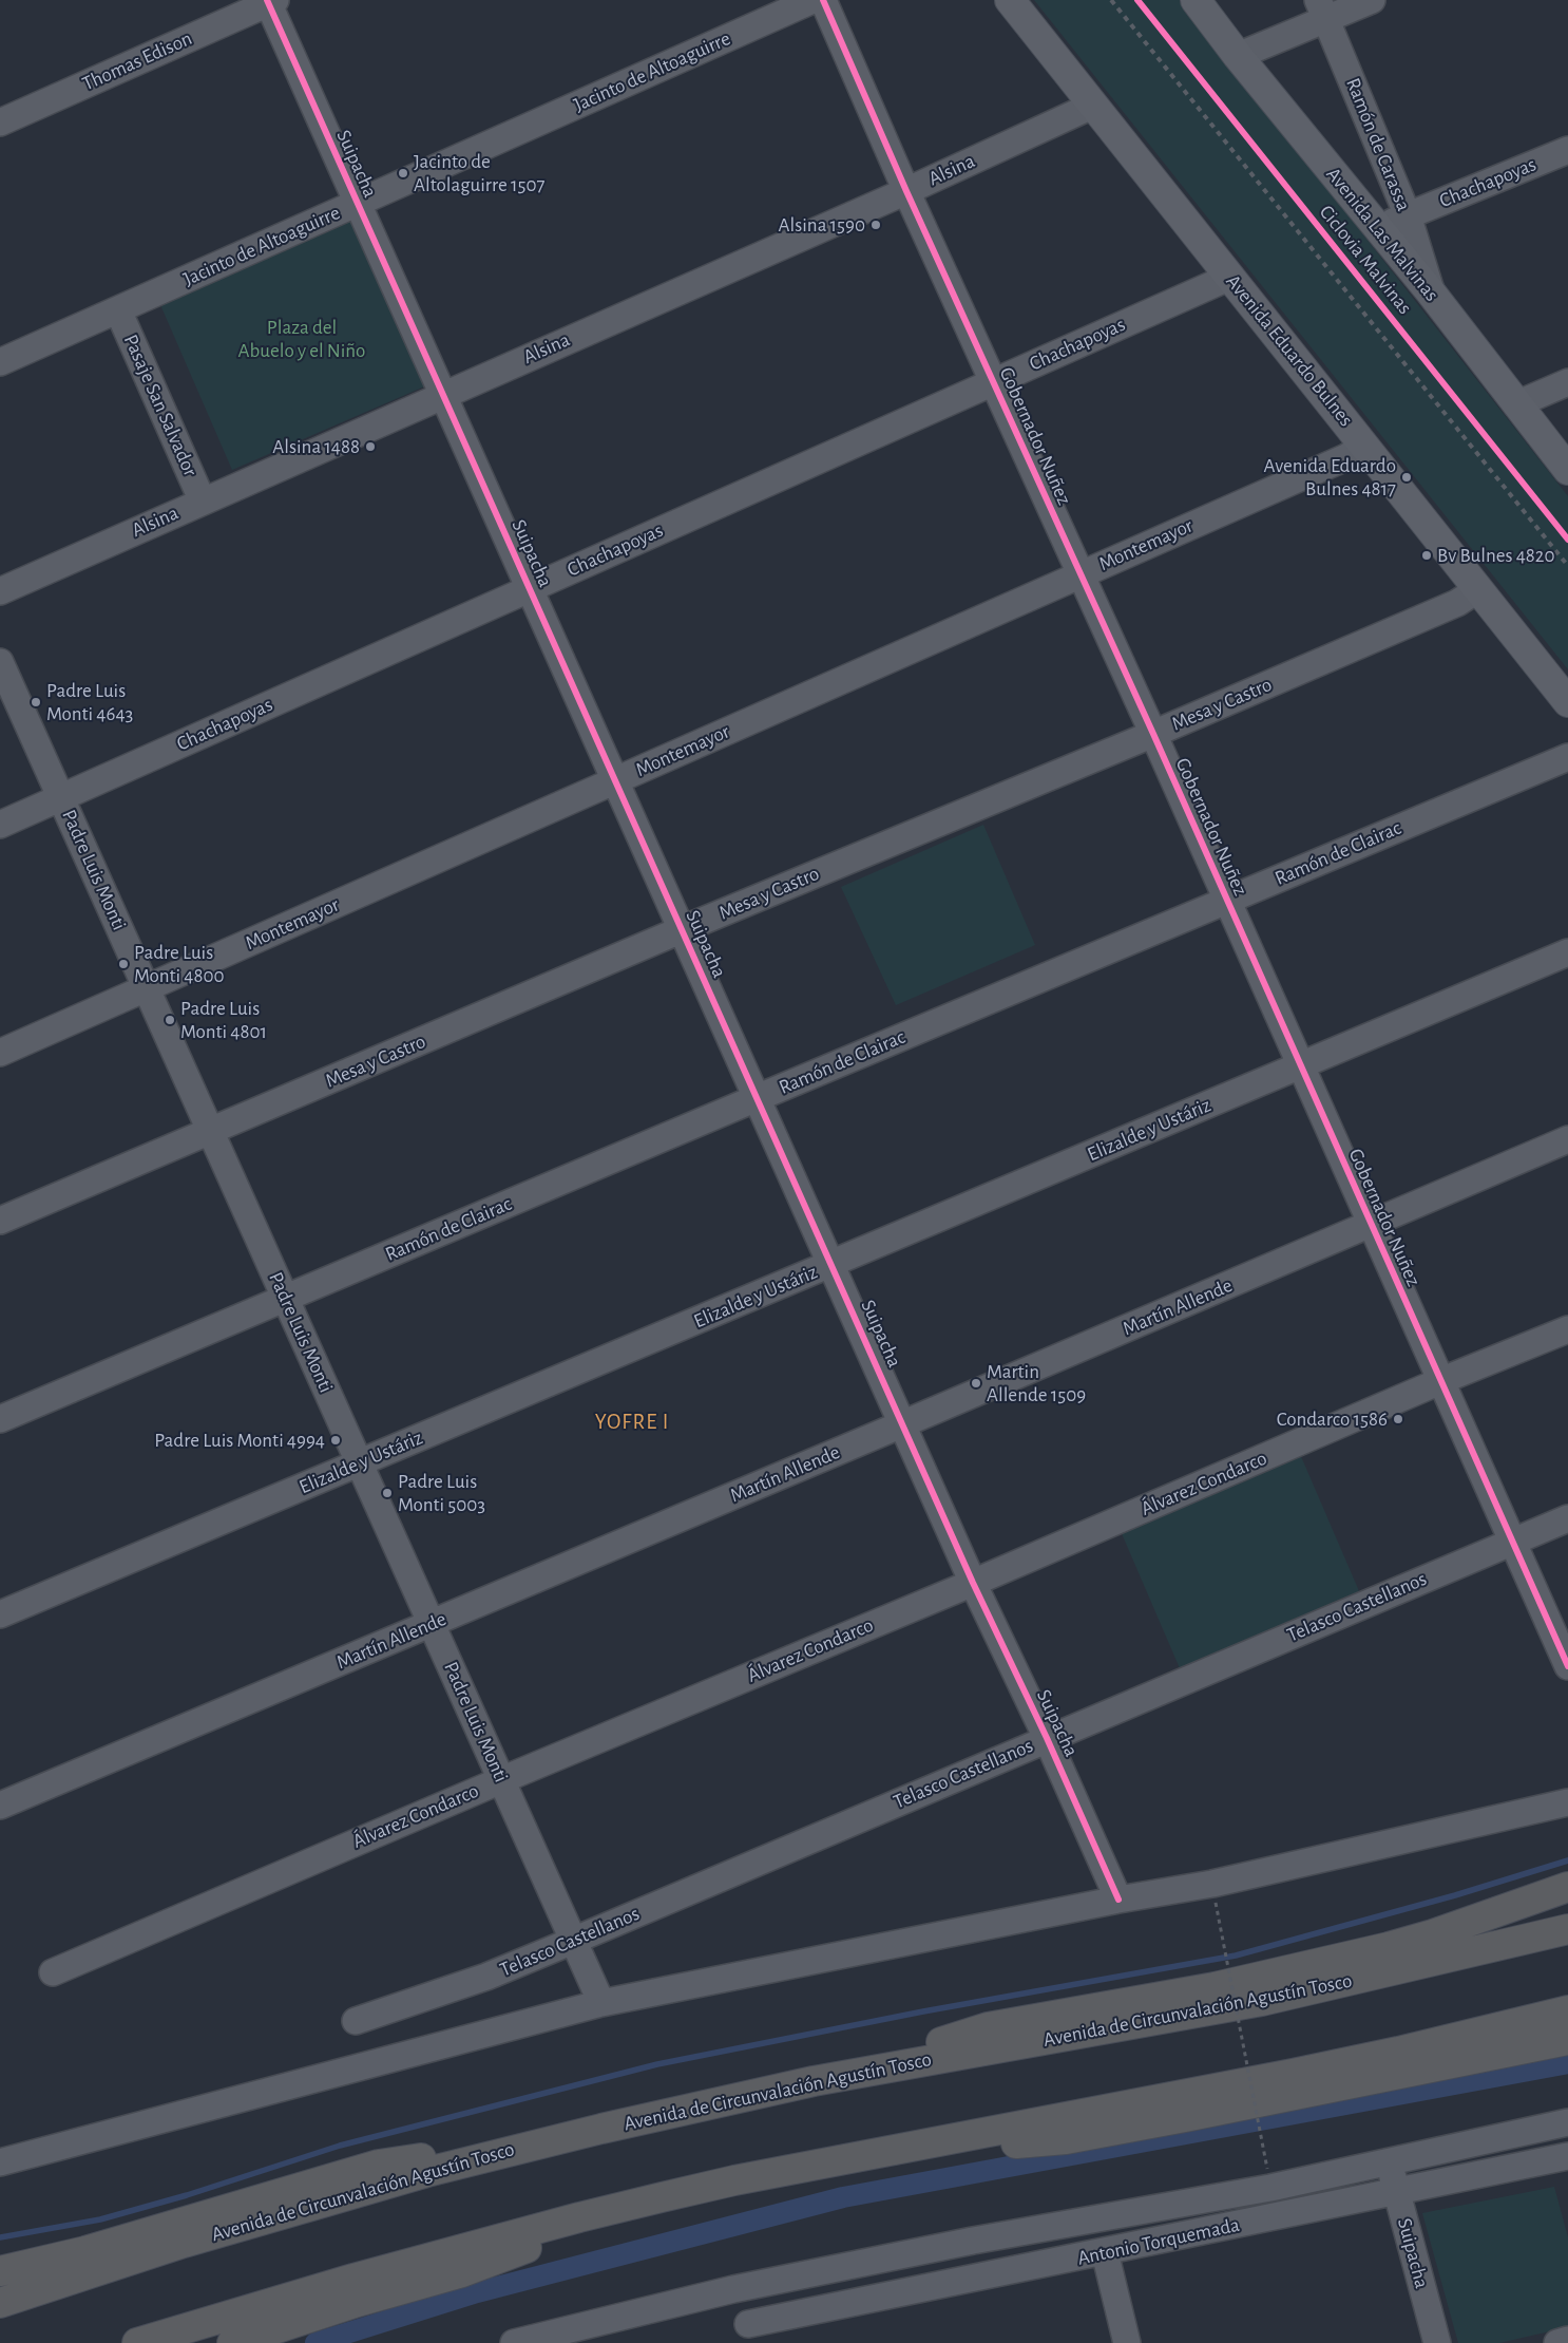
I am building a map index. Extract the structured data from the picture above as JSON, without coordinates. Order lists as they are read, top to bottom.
{
  "streets": {
    "highway": ["Avenida de Circunvalación Agustín Tosco"],
    "main road": ["Avenida Las Malvinas", "Avenida Eduardo Bulnes"],
    "street": [
      "Thomas Edison",
      "Jacinto de Altoaguirre",
      "Ramón de Carassa",
      "Suipacha",
      "Alsina",
      "Chachapoyas",
      "Pasaje San Salvador",
      "Gobernador Nuñez",
      "Montemayor",
      "Mesa y Castro",
      "Ramón de Clairac",
      "Padre Luis Monti",
      "Elizalde y Ustáriz",
      "Martín Allende",
      "Álvarez Condarco",
      "Telasco Castellanos",
      "Antonio Torquemada"
    ],
    "cycle path": ["Ciclovia Malvinas"]
  },
  "crossings": [
    ["Thomas Edison", "Suipacha"],
    ["Jacinto de Altoaguirre", "Suipacha"],
    ["Jacinto de Altoaguirre", "Pasaje San Salvador"],
    ["Ramón de Carassa", "Chachapoyas"],
    ["Ramón de Carassa", "Avenida Las Malvinas"],
    ["Suipacha", "Alsina"],
    ["Suipacha", "Chachapoyas"],
    ["Suipacha", "Montemayor"],
    ["Suipacha", "Mesa y Castro"],
    ["Suipacha", "Ramón de Clairac"],
    ["Suipacha", "Elizalde y Ustáriz"],
    ["Suipacha", "Martín Allende"],
    ["Suipacha", "Álvarez Condarco"],
    ["Suipacha", "Telasco Castellanos"],
    ["Suipacha", "Antonio Torquemada"],
    ["Alsina", "Avenida Eduardo Bulnes"],
    ["Alsina", "Pasaje San Salvador"],
    ["Alsina", "Gobernador Nuñez"],
    ["Chachapoyas", "Avenida Las Malvinas"],
    ["Chachapoyas", "Avenida Eduardo Bulnes"],
    ["Chachapoyas", "Gobernador Nuñez"],
    ["Chachapoyas", "Padre Luis Monti"],
    ["Avenida Eduardo Bulnes", "Montemayor"],
    ["Avenida Eduardo Bulnes", "Mesa y Castro"],
    ["Gobernador Nuñez", "Montemayor"],
    ["Gobernador Nuñez", "Mesa y Castro"],
    ["Gobernador Nuñez", "Ramón de Clairac"],
    ["Gobernador Nuñez", "Elizalde y Ustáriz"],
    ["Gobernador Nuñez", "Martín Allende"],
    ["Gobernador Nuñez", "Álvarez Condarco"],
    ["Gobernador Nuñez", "Telasco Castellanos"],
    ["Montemayor", "Padre Luis Monti"],
    ["Mesa y Castro", "Padre Luis Monti"],
    ["Ramón de Clairac", "Padre Luis Monti"],
    ["Padre Luis Monti", "Elizalde y Ustáriz"],
    ["Padre Luis Monti", "Martín Allende"],
    ["Padre Luis Monti", "Álvarez Condarco"],
    ["Padre Luis Monti", "Telasco Castellanos"]
  ],
  "districts": ["YOFRE I"],
  "parks": ["Plaza del Abuelo y el Niño"],
  "places": [
    "Jacinto de Altolaguirre 1507",
    "Alsina 1590",
    "Alsina 1488",
    "Avenida Eduardo Bulnes 4817",
    "Bv Bulnes 4820",
    "Padre Luis Monti 4643",
    "Padre Luis Monti 4800",
    "Padre Luis Monti 4801",
    "Martin Allende 1509",
    "Condarco 1586",
    "Padre Luis Monti 4994",
    "Padre Luis Monti 5003"
  ]
}
